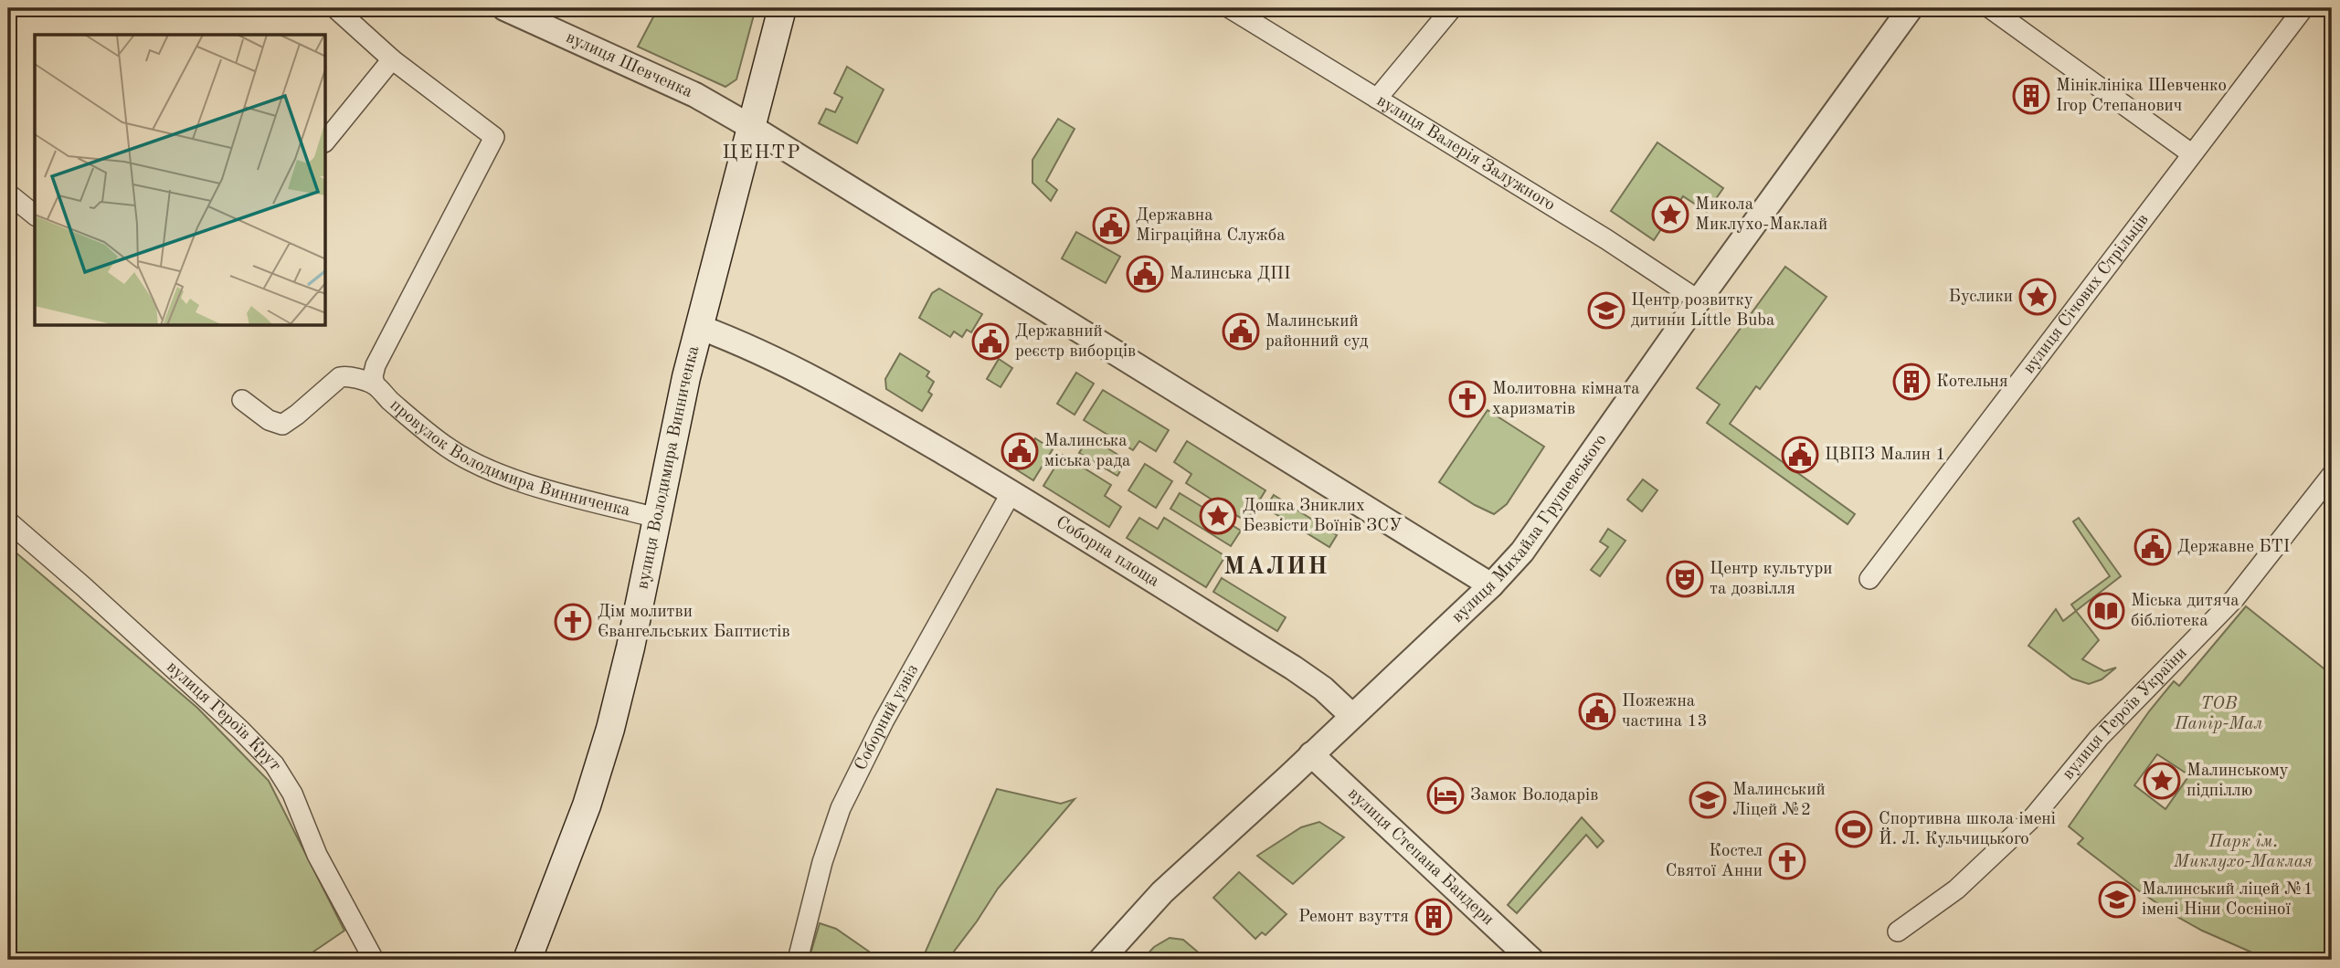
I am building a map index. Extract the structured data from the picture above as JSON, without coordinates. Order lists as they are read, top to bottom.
{
  "streets": {
    "main road": ["вулиця Володимира Винниченка"],
    "street": [
      "вулиця Шевченка",
      "вулиця Валерія Залужного",
      "вулиця Січових Стрільців",
      "провулок Володимира Винниченка",
      "вулиця Михайла Грушевського",
      "Соборна площа",
      "вулиця Героїв України",
      "вулиця Героїв Крут",
      "Соборний узвіз",
      "вулиця Степана Бандери"
    ]
  },
  "crossings": [
    ["вулиця Шевченка", "вулиця Володимира Винниченка"],
    ["вулиця Шевченка", "вулиця Михайла Грушевського"],
    ["вулиця Валерія Залужного", "вулиця Михайла Грушевського"],
    ["провулок Володимира Винниченка", "вулиця Володимира Винниченка"],
    ["вулиця Володимира Винниченка", "Соборна площа"],
    ["вулиця Михайла Грушевського", "Соборна площа"],
    ["вулиця Михайла Грушевського", "вулиця Степана Бандери"],
    ["Соборна площа", "Соборний узвіз"]
  ],
  "districts": ["ЦЕНТР", "МАЛИН"],
  "parks": ["ТОВ Папір-Мал", "Парк ім. Миклухо-Маклая"],
  "places": {
    "building": ["Мініклініка Шевченко Ігор Степанович", "Котельня", "Ремонт взуття"],
    "place": [
      "Микола Миклухо-Маклай",
      "Буслики",
      "Дошка Зниклих Безвісти Воїнів ЗСУ",
      "Малинському підпіллю"
    ],
    "public building": [
      "Державна Міграційна Служба",
      "Малинська ДПІ",
      "Малинський районний суд",
      "Державний реєстр виборців",
      "Малинська міська рада",
      "ЦВПЗ Малин 1",
      "Державне БТІ",
      "Пожежна частина 13"
    ],
    "school or university": ["Центр розвитку дитини Little Buba", "Малинський Ліцей №2", "Малинський ліцей №1 імені Ніни Сосніної"],
    "church": ["Молитовна кімната харизматів", "Дім молитви Євангельських Баптистів", "Костел Святої Анни"],
    "theatre": ["Центр культури та дозвілля"],
    "library": ["Міська дитяча бібліотека"],
    "hotel": ["Замок Володарів"],
    "sports": ["Спортивна школа імені Й. Л. Кульчицького"]
  }
}
